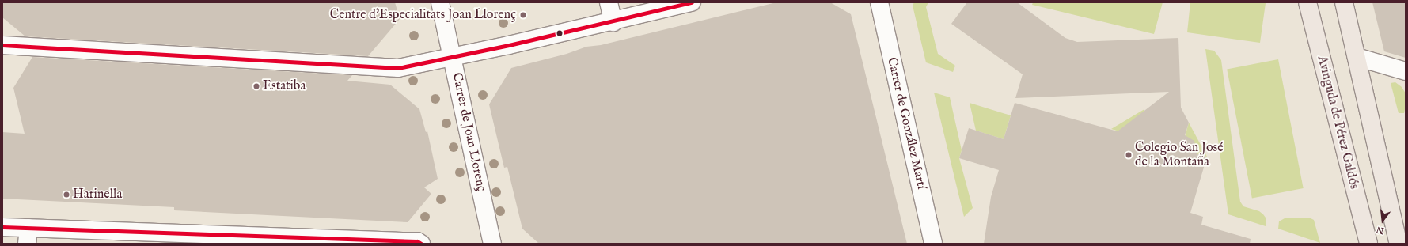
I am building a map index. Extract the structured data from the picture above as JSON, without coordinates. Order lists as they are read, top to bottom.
{
  "streets": {
    "main road": ["Avinguda de Pérez Galdós"],
    "street": ["Carrer de González Martí", "Carrer de Joan Llorenç"]
  },
  "places": [
    "Centre d'Especialitats Joan Llorenç",
    "Estatiba",
    "Colegio San José de la Montaña",
    "Harinella"
  ],
  "north": "bottom"
}
